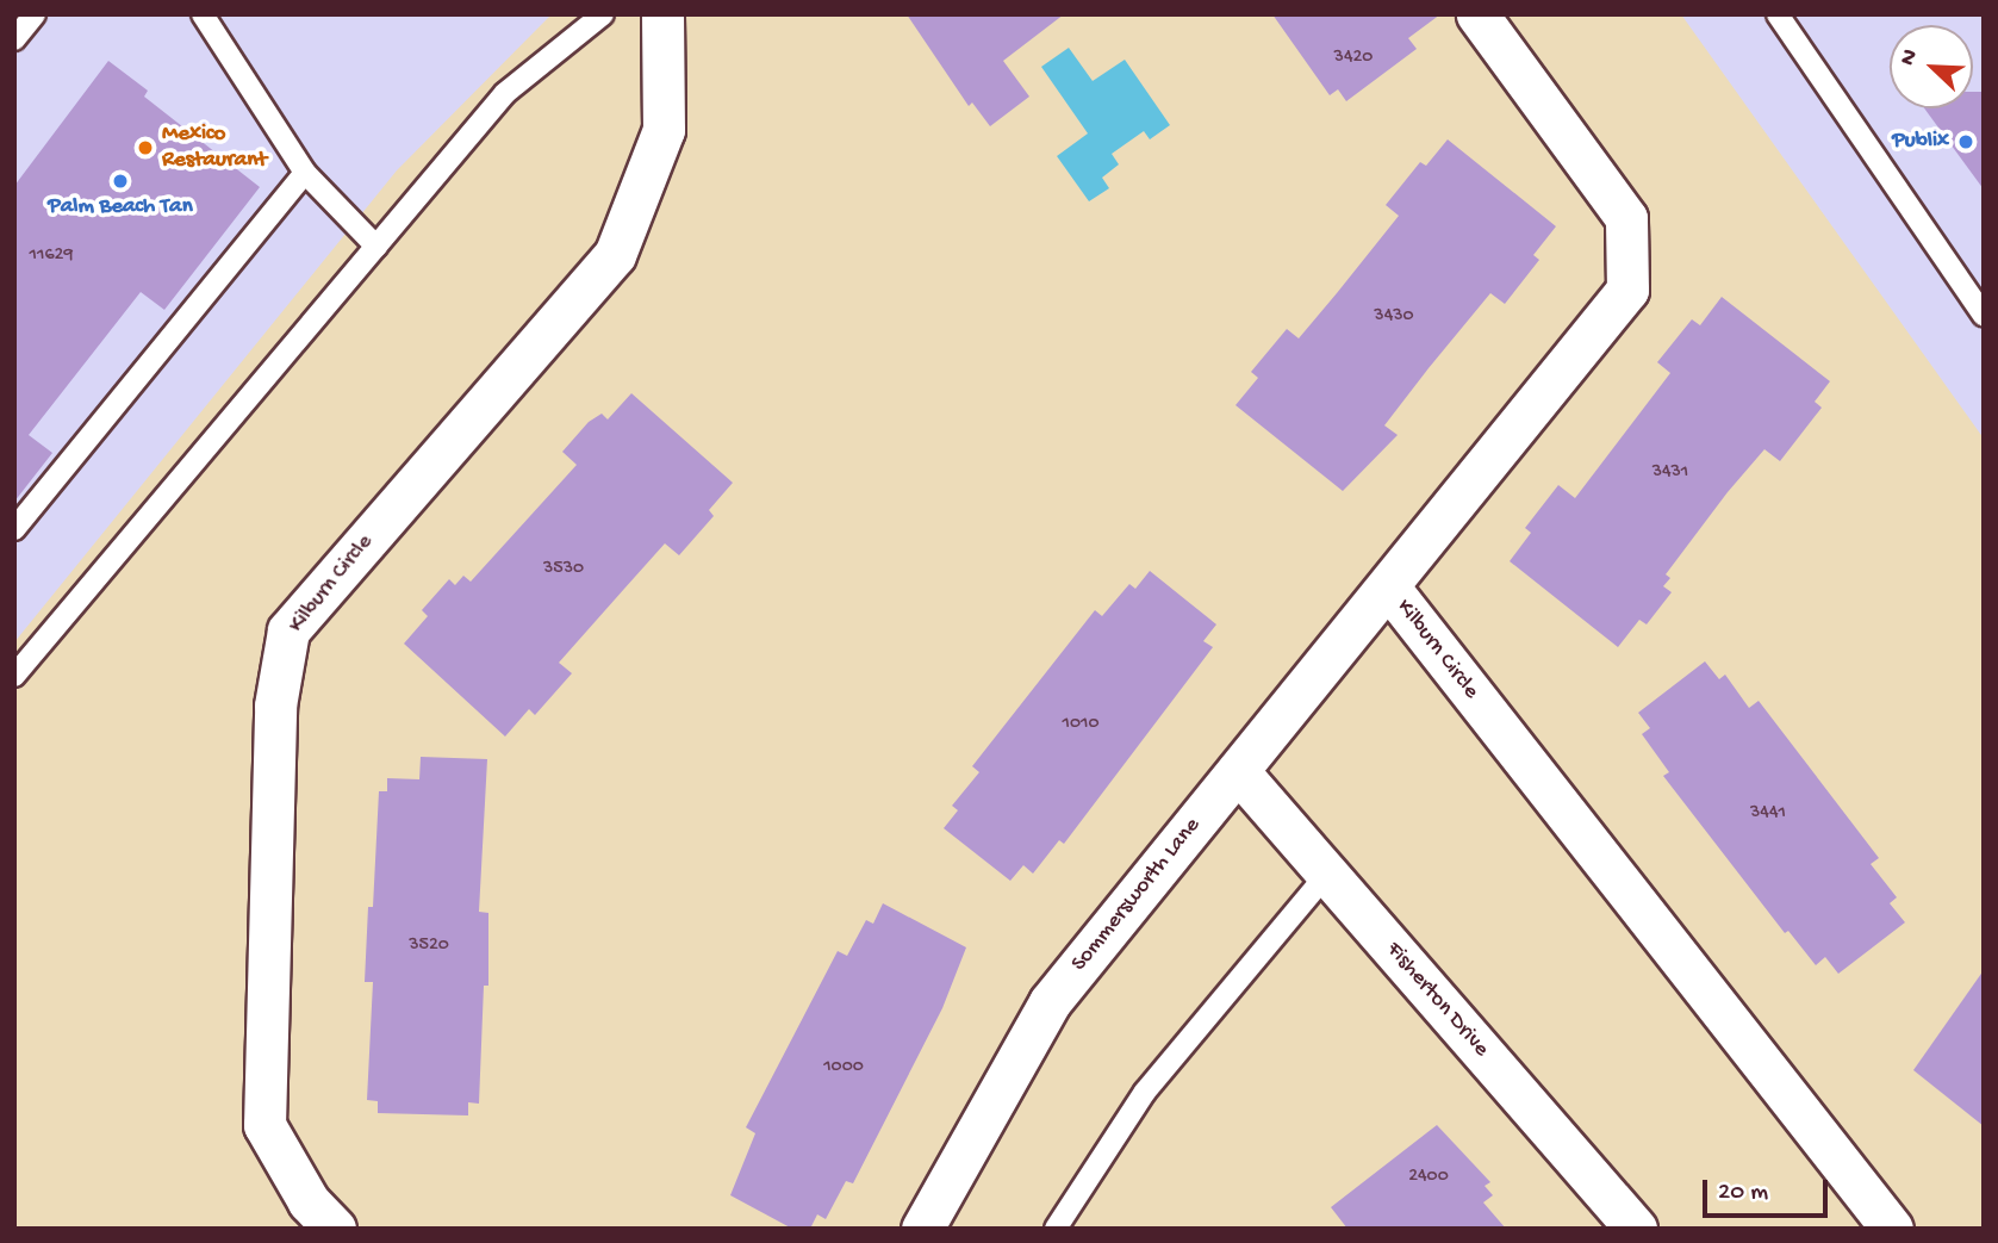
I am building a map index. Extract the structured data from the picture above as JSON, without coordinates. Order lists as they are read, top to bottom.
{
  "streets": {
    "street": ["Kilburn Circle", "Sommersworth Lane", "Fisherton Drive"]
  },
  "crossings": [
    ["Kilburn Circle", "Sommersworth Lane"],
    ["Sommersworth Lane", "Fisherton Drive"]
  ],
  "places": ["Publix", "Mexico Restaurant", "Palm Beach Tan"],
  "house_numbers": [
    "3420",
    "11629",
    "3430",
    "3431",
    "3530",
    "1010",
    "3441",
    "3520",
    "1000",
    "2400"
  ],
  "scale_bar": "20 m",
  "north": "top left"
}
